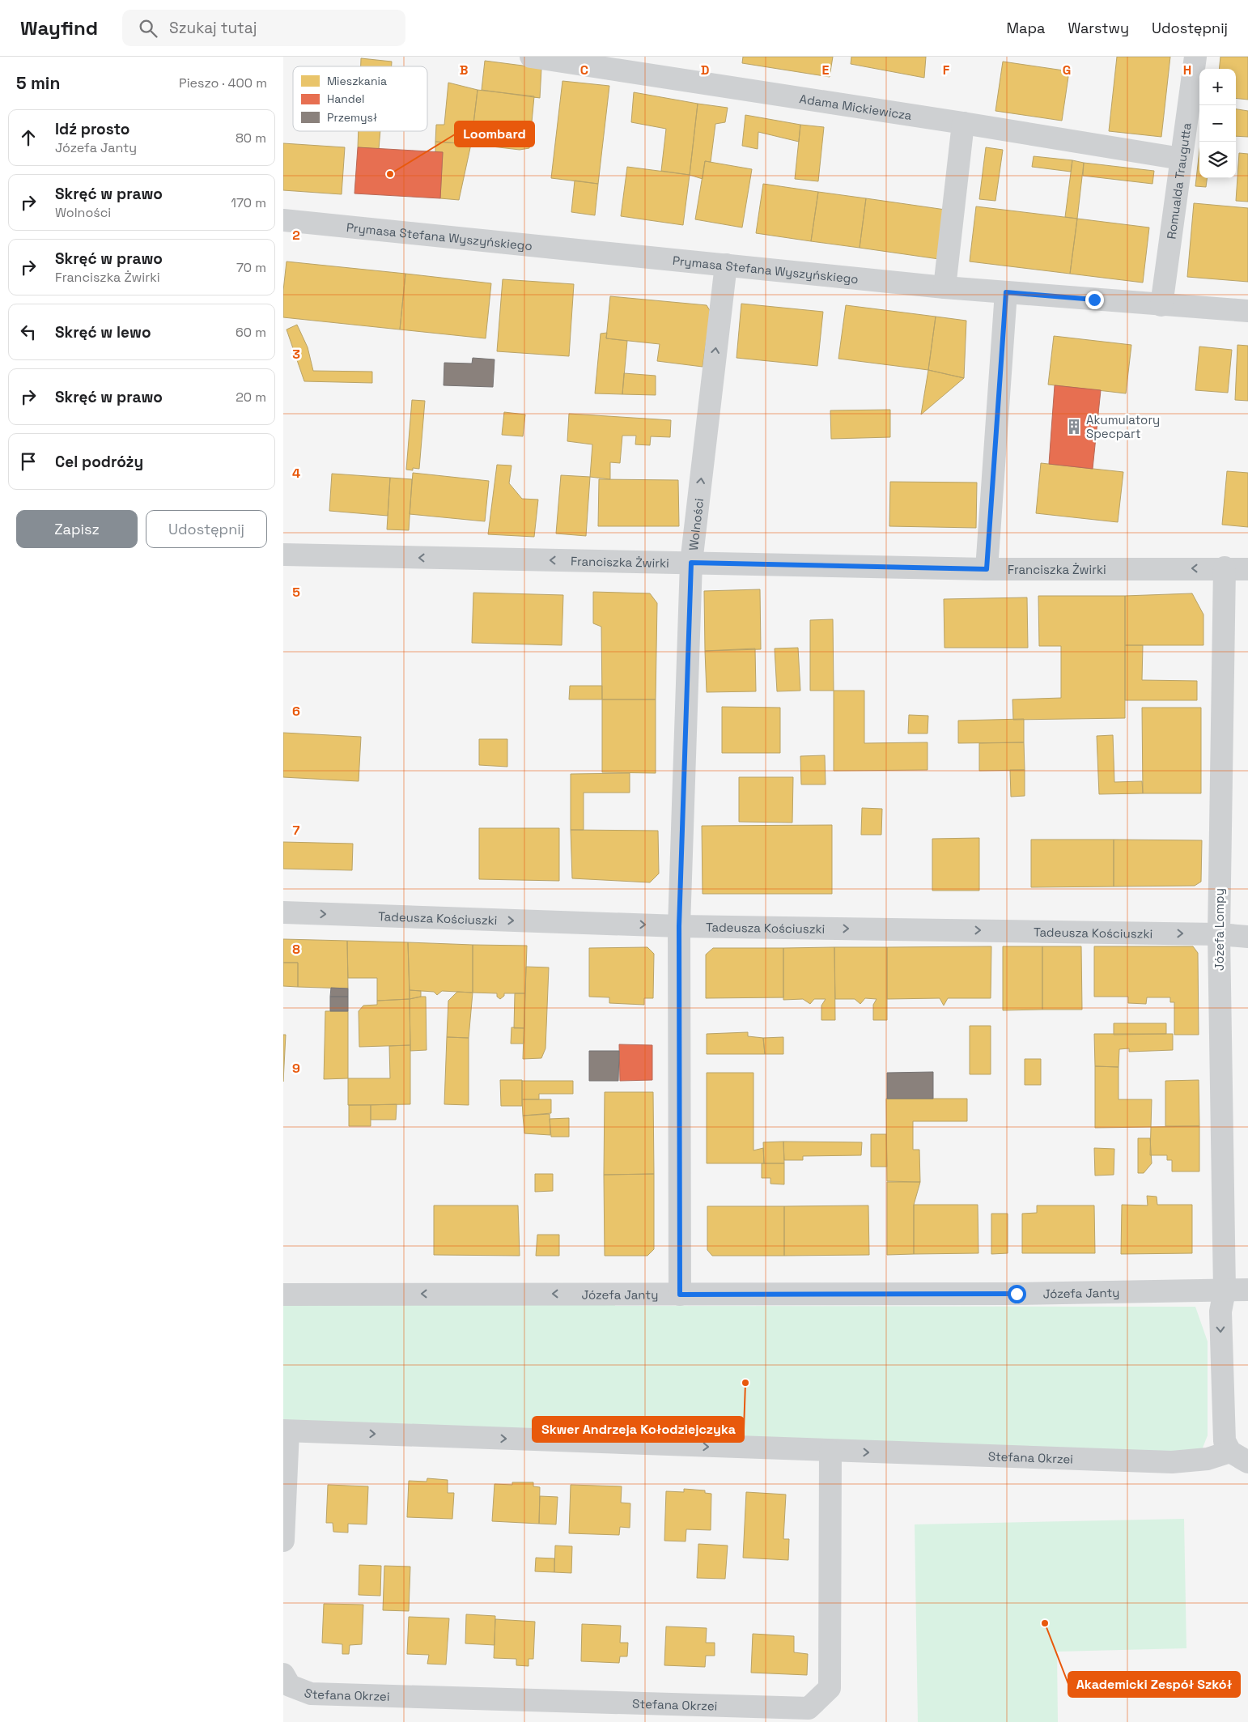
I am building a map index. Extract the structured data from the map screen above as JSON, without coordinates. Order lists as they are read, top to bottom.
{
  "streets": {
    "street": [
      "Adama Mickiewicza",
      "Romualda Traugutta",
      "Prymasa Stefana Wyszyńskiego",
      "Wolności",
      "Franciszka Żwirki",
      "Tadeusza Kościuszki",
      "Józefa Lompy",
      "Józefa Janty",
      "Stefana Okrzei"
    ]
  },
  "crossings": [
    ["Adama Mickiewicza", "Romualda Traugutta"],
    ["Romualda Traugutta", "Prymasa Stefana Wyszyńskiego"],
    ["Prymasa Stefana Wyszyńskiego", "Wolności"],
    ["Wolności", "Franciszka Żwirki"],
    ["Wolności", "Tadeusza Kościuszki"],
    ["Wolności", "Józefa Janty"],
    ["Franciszka Żwirki", "Józefa Lompy"],
    ["Tadeusza Kościuszki", "Józefa Lompy"],
    ["Józefa Lompy", "Józefa Janty"],
    ["Józefa Lompy", "Stefana Okrzei"]
  ],
  "one_way": [
    "Franciszka Żwirki",
    "Tadeusza Kościuszki",
    "Józefa Janty",
    "Stefana Okrzei"
  ],
  "places": {
    "other": ["Loombard", "Skwer Andrzeja Kołodziejczyka", "Akademicki Zespół Szkół"],
    "building": ["Akumulatory Specpart"]
  },
  "legend": ["Mieszkania", "Handel", "Przemysł"],
  "page": {
    "header": "Wayfind",
    "search": "Szukaj tutaj",
    "nav": ["Mapa", "Warstwy", "Udostępnij"],
    "heading": ["5 min", "Pieszo · 400 m"],
    "map_buttons": ["+", "−"],
    "list": [
      ["Idź prosto", "Józefa Janty", "80 m"],
      ["Skręć w prawo", "Wolności", "170 m"],
      ["Skręć w prawo", "Franciszka Żwirki", "70 m"],
      ["Skręć w lewo", "60 m"],
      ["Skręć w prawo", "20 m"],
      "Cel podróży"
    ],
    "buttons": ["Zapisz", "Udostępnij"]
  },
  "grid": {
    "columns": [
      "B",
      "C",
      "D",
      "E",
      "F",
      "G",
      "H"
    ],
    "rows": [
      "2",
      "3",
      "4",
      "5",
      "6",
      "7",
      "8",
      "9"
    ]
  }
}
